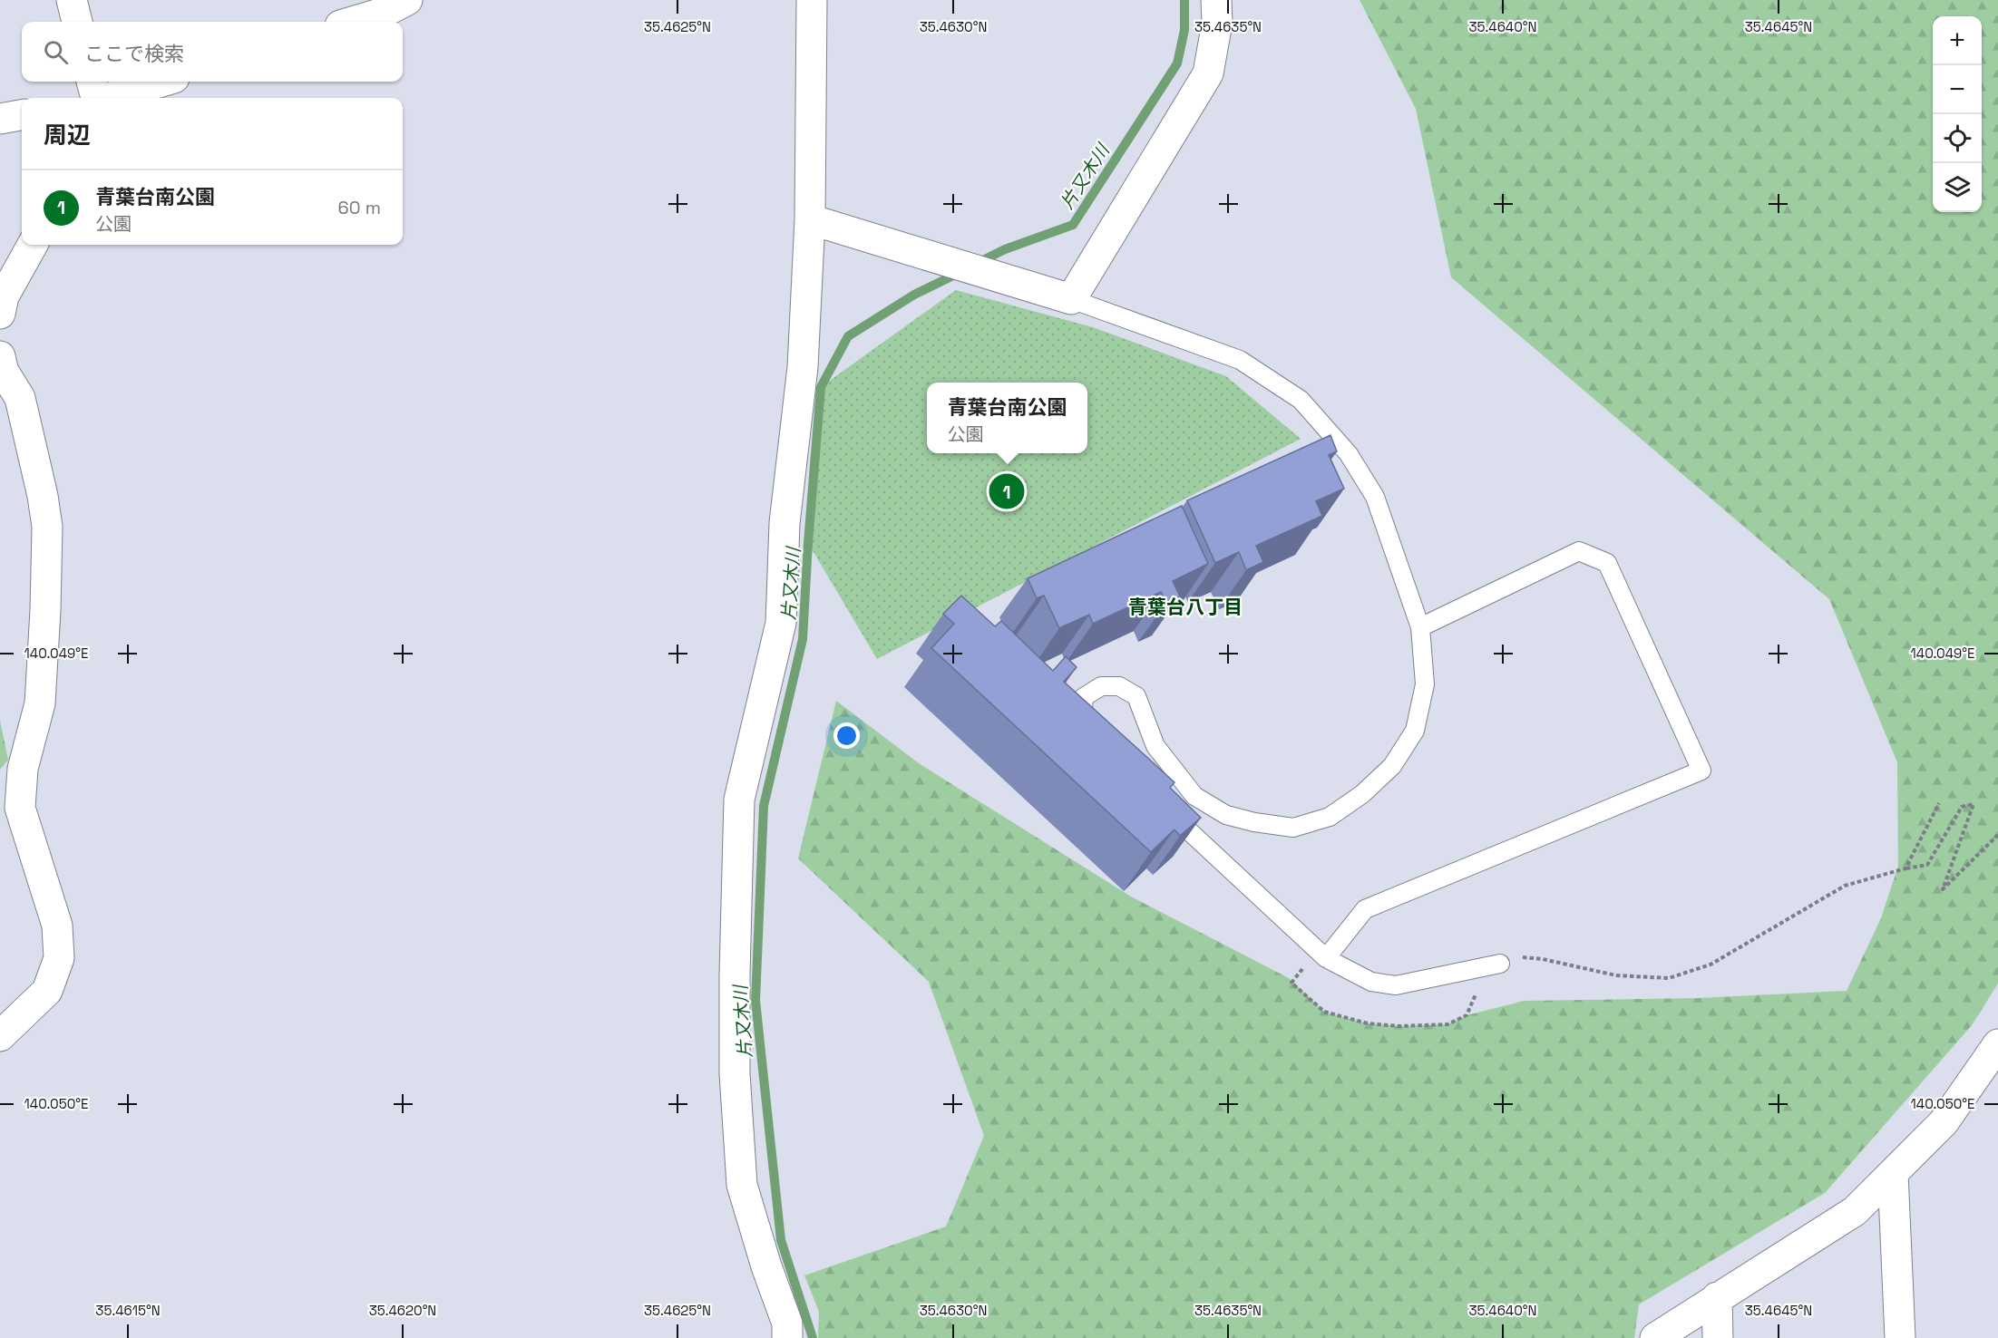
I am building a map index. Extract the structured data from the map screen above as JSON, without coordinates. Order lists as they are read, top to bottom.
{
  "districts": ["青葉台八丁目"],
  "water": ["片又木川"],
  "page": {
    "map_buttons": ["+", "−"],
    "search": "ここで検索",
    "heading": "周辺",
    "list": [
      {
        "mark": "1",
        "name": "青葉台南公園",
        "note": "公園",
        "value": "60 m"
      }
    ],
    "popup": ["青葉台南公園", "公園"],
    "pins": "1"
  },
  "coordinates": [
    "35.4625°N",
    "35.4630°N",
    "35.4635°N",
    "35.4640°N",
    "35.4645°N",
    "140.049°E",
    "140.050°E",
    "35.4615°N",
    "35.4620°N"
  ]
}
